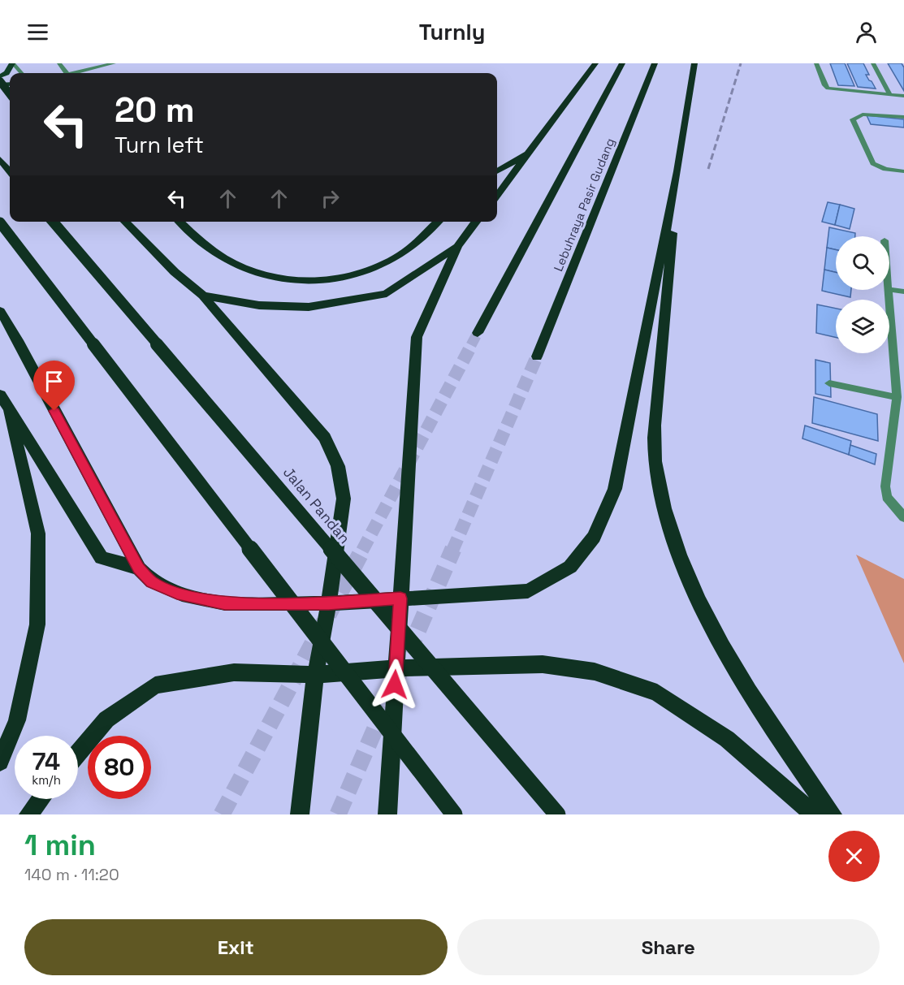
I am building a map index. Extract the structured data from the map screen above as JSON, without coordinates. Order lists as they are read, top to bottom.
{
  "streets": {
    "highway": ["Lebuhraya Pasir Gudang", "Jalan Pandan"]
  },
  "page": {
    "header": "Turnly",
    "turn": ["20 m", "Turn left"],
    "speed": "74 km/h",
    "limit": "80",
    "heading": ["1 min", "140 m · 11:20"],
    "buttons": ["Exit", "Share"]
  }
}
